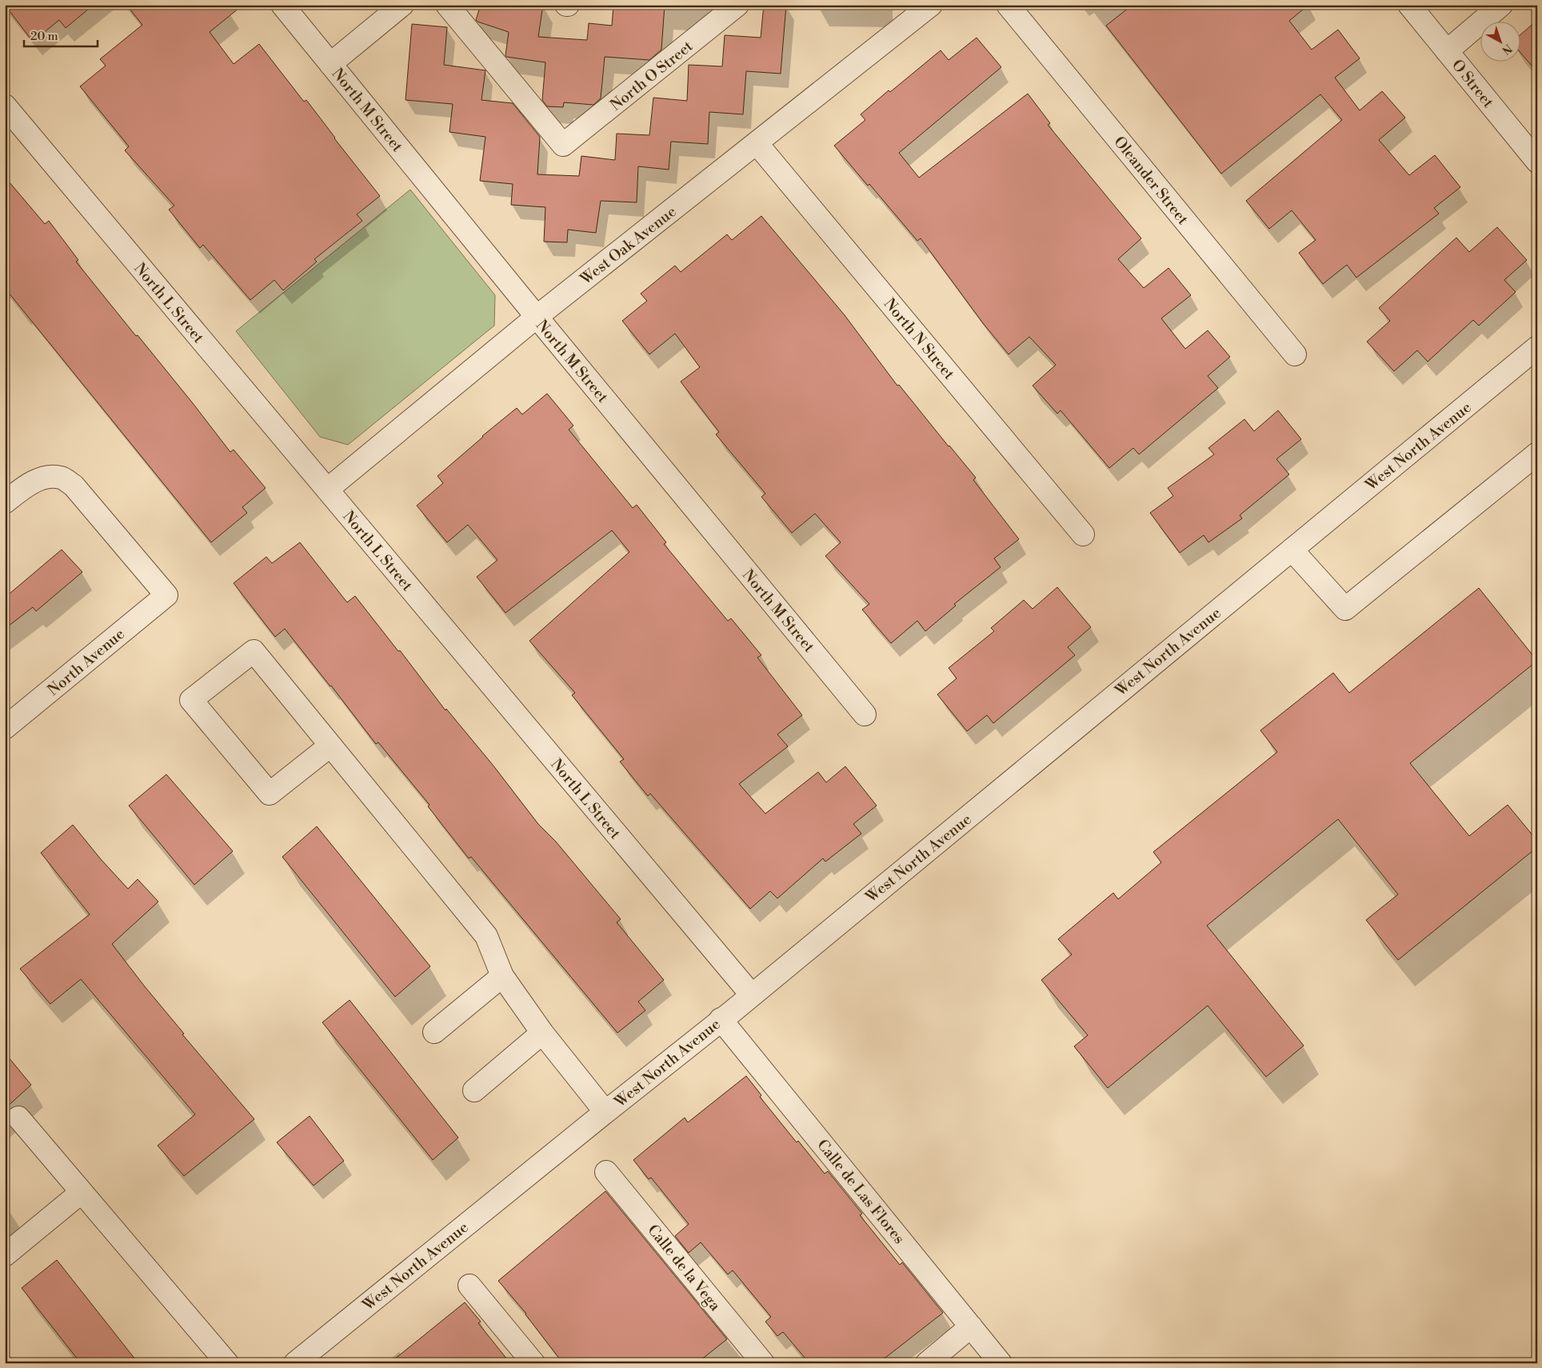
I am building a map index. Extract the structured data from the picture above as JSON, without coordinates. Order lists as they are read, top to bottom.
{
  "streets": {
    "street": [
      "North O Street",
      "O Street",
      "North M Street",
      "Oleander Street",
      "West Oak Avenue",
      "North L Street",
      "North N Street",
      "West North Avenue",
      "North Avenue",
      "Calle de Las Flores",
      "Calle de la Vega"
    ]
  },
  "crossings": [
    ["North M Street", "West Oak Avenue"],
    ["West Oak Avenue", "North L Street"],
    ["West Oak Avenue", "North N Street"],
    ["North L Street", "West North Avenue"],
    ["West North Avenue", "Calle de Las Flores"]
  ],
  "scale_bar": "20 m",
  "north": "bottom right"
}
